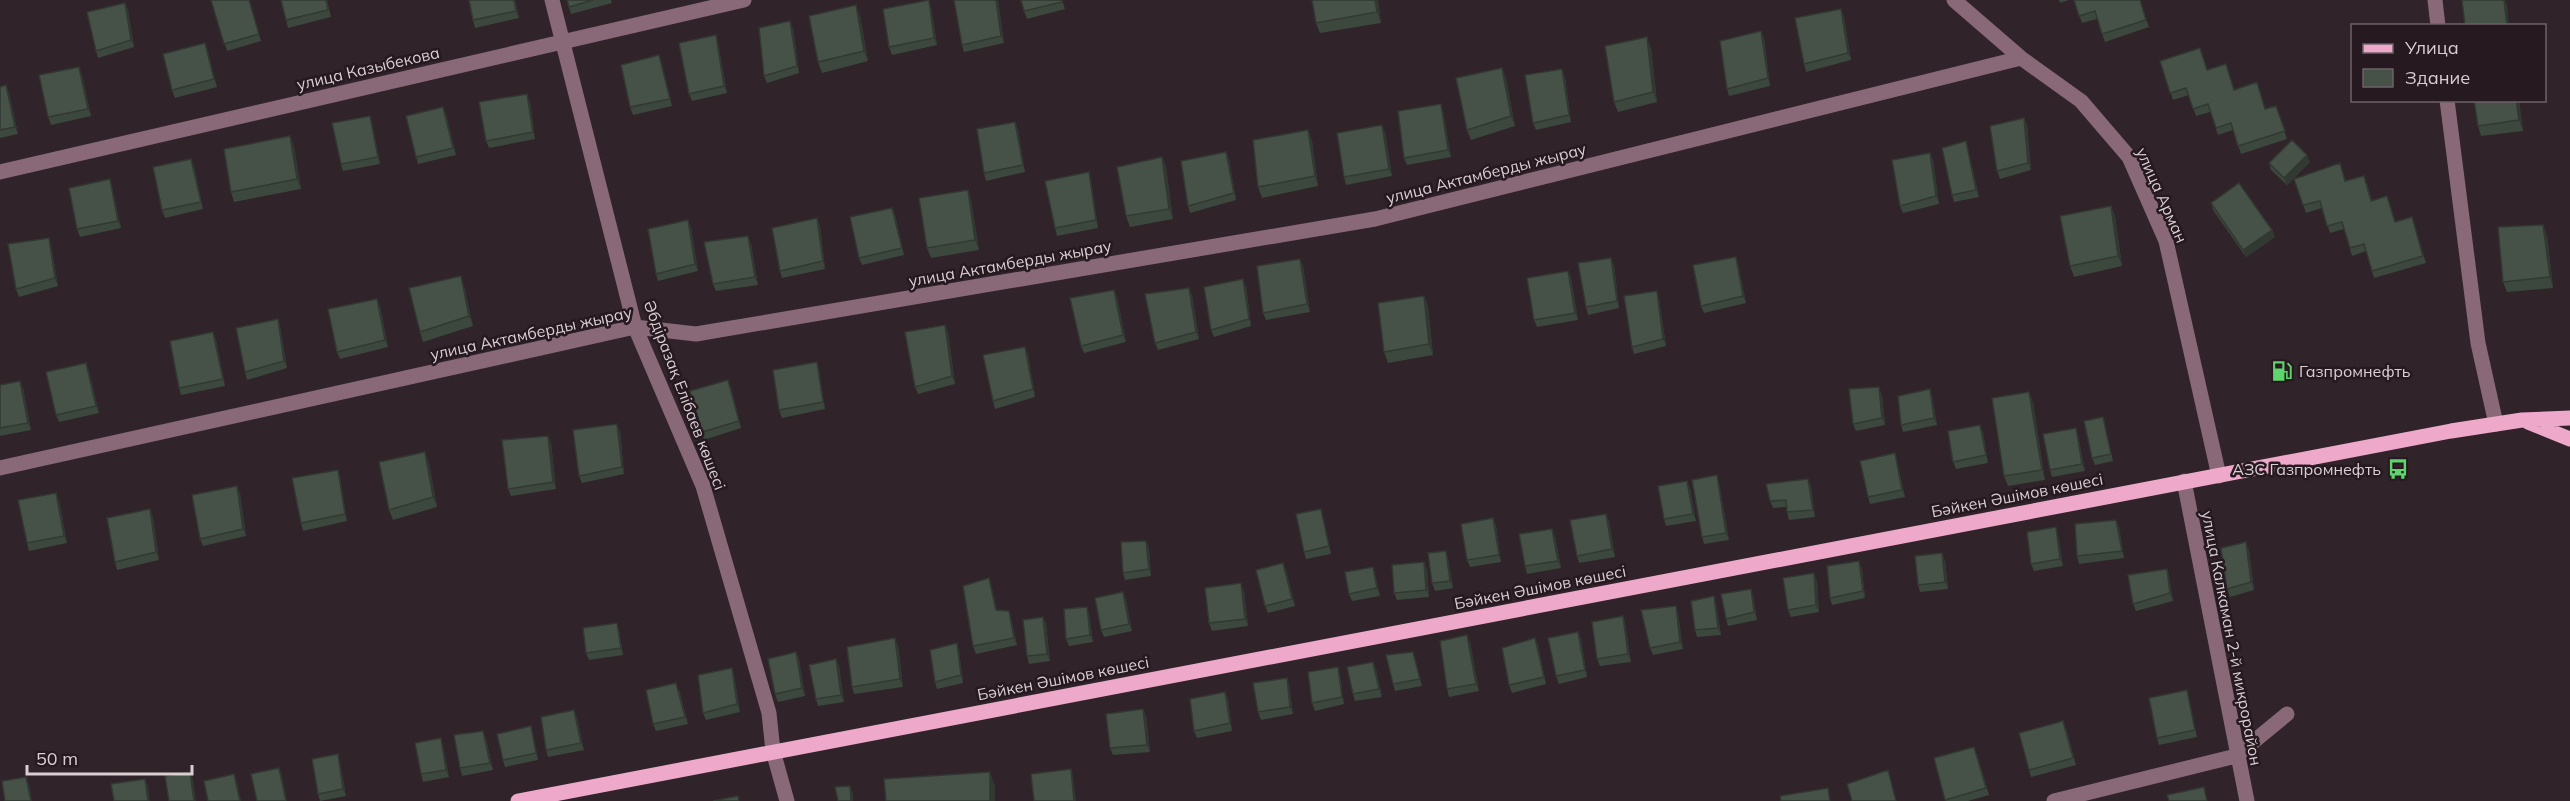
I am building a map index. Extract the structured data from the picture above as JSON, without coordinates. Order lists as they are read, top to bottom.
{
  "streets": {
    "main road": ["Бәйкен Әшімов көшесі"],
    "street": [
      "улица Казыбекова",
      "улица Актамберды жырау",
      "улица Арман",
      "Әбдіразақ Елібаев көшесі",
      "улица Калкаман 2-й микрорайон"
    ]
  },
  "crossings": [
    ["улица Казыбекова", "Әбдіразақ Елібаев көшесі"],
    ["улица Актамберды жырау", "улица Арман"],
    ["улица Актамберды жырау", "Әбдіразақ Елібаев көшесі"],
    ["улица Арман", "Бәйкен Әшімов көшесі"],
    ["Әбдіразақ Елібаев көшесі", "Бәйкен Әшімов көшесі"],
    ["Бәйкен Әшімов көшесі", "улица Калкаман 2-й микрорайон"]
  ],
  "places": {
    "fuel station": ["Газпромнефть"],
    "bus stop": ["АЗС Газпромнефть"]
  },
  "legend": ["Улица", "Здание"],
  "scale_bar": "50 m"
}
